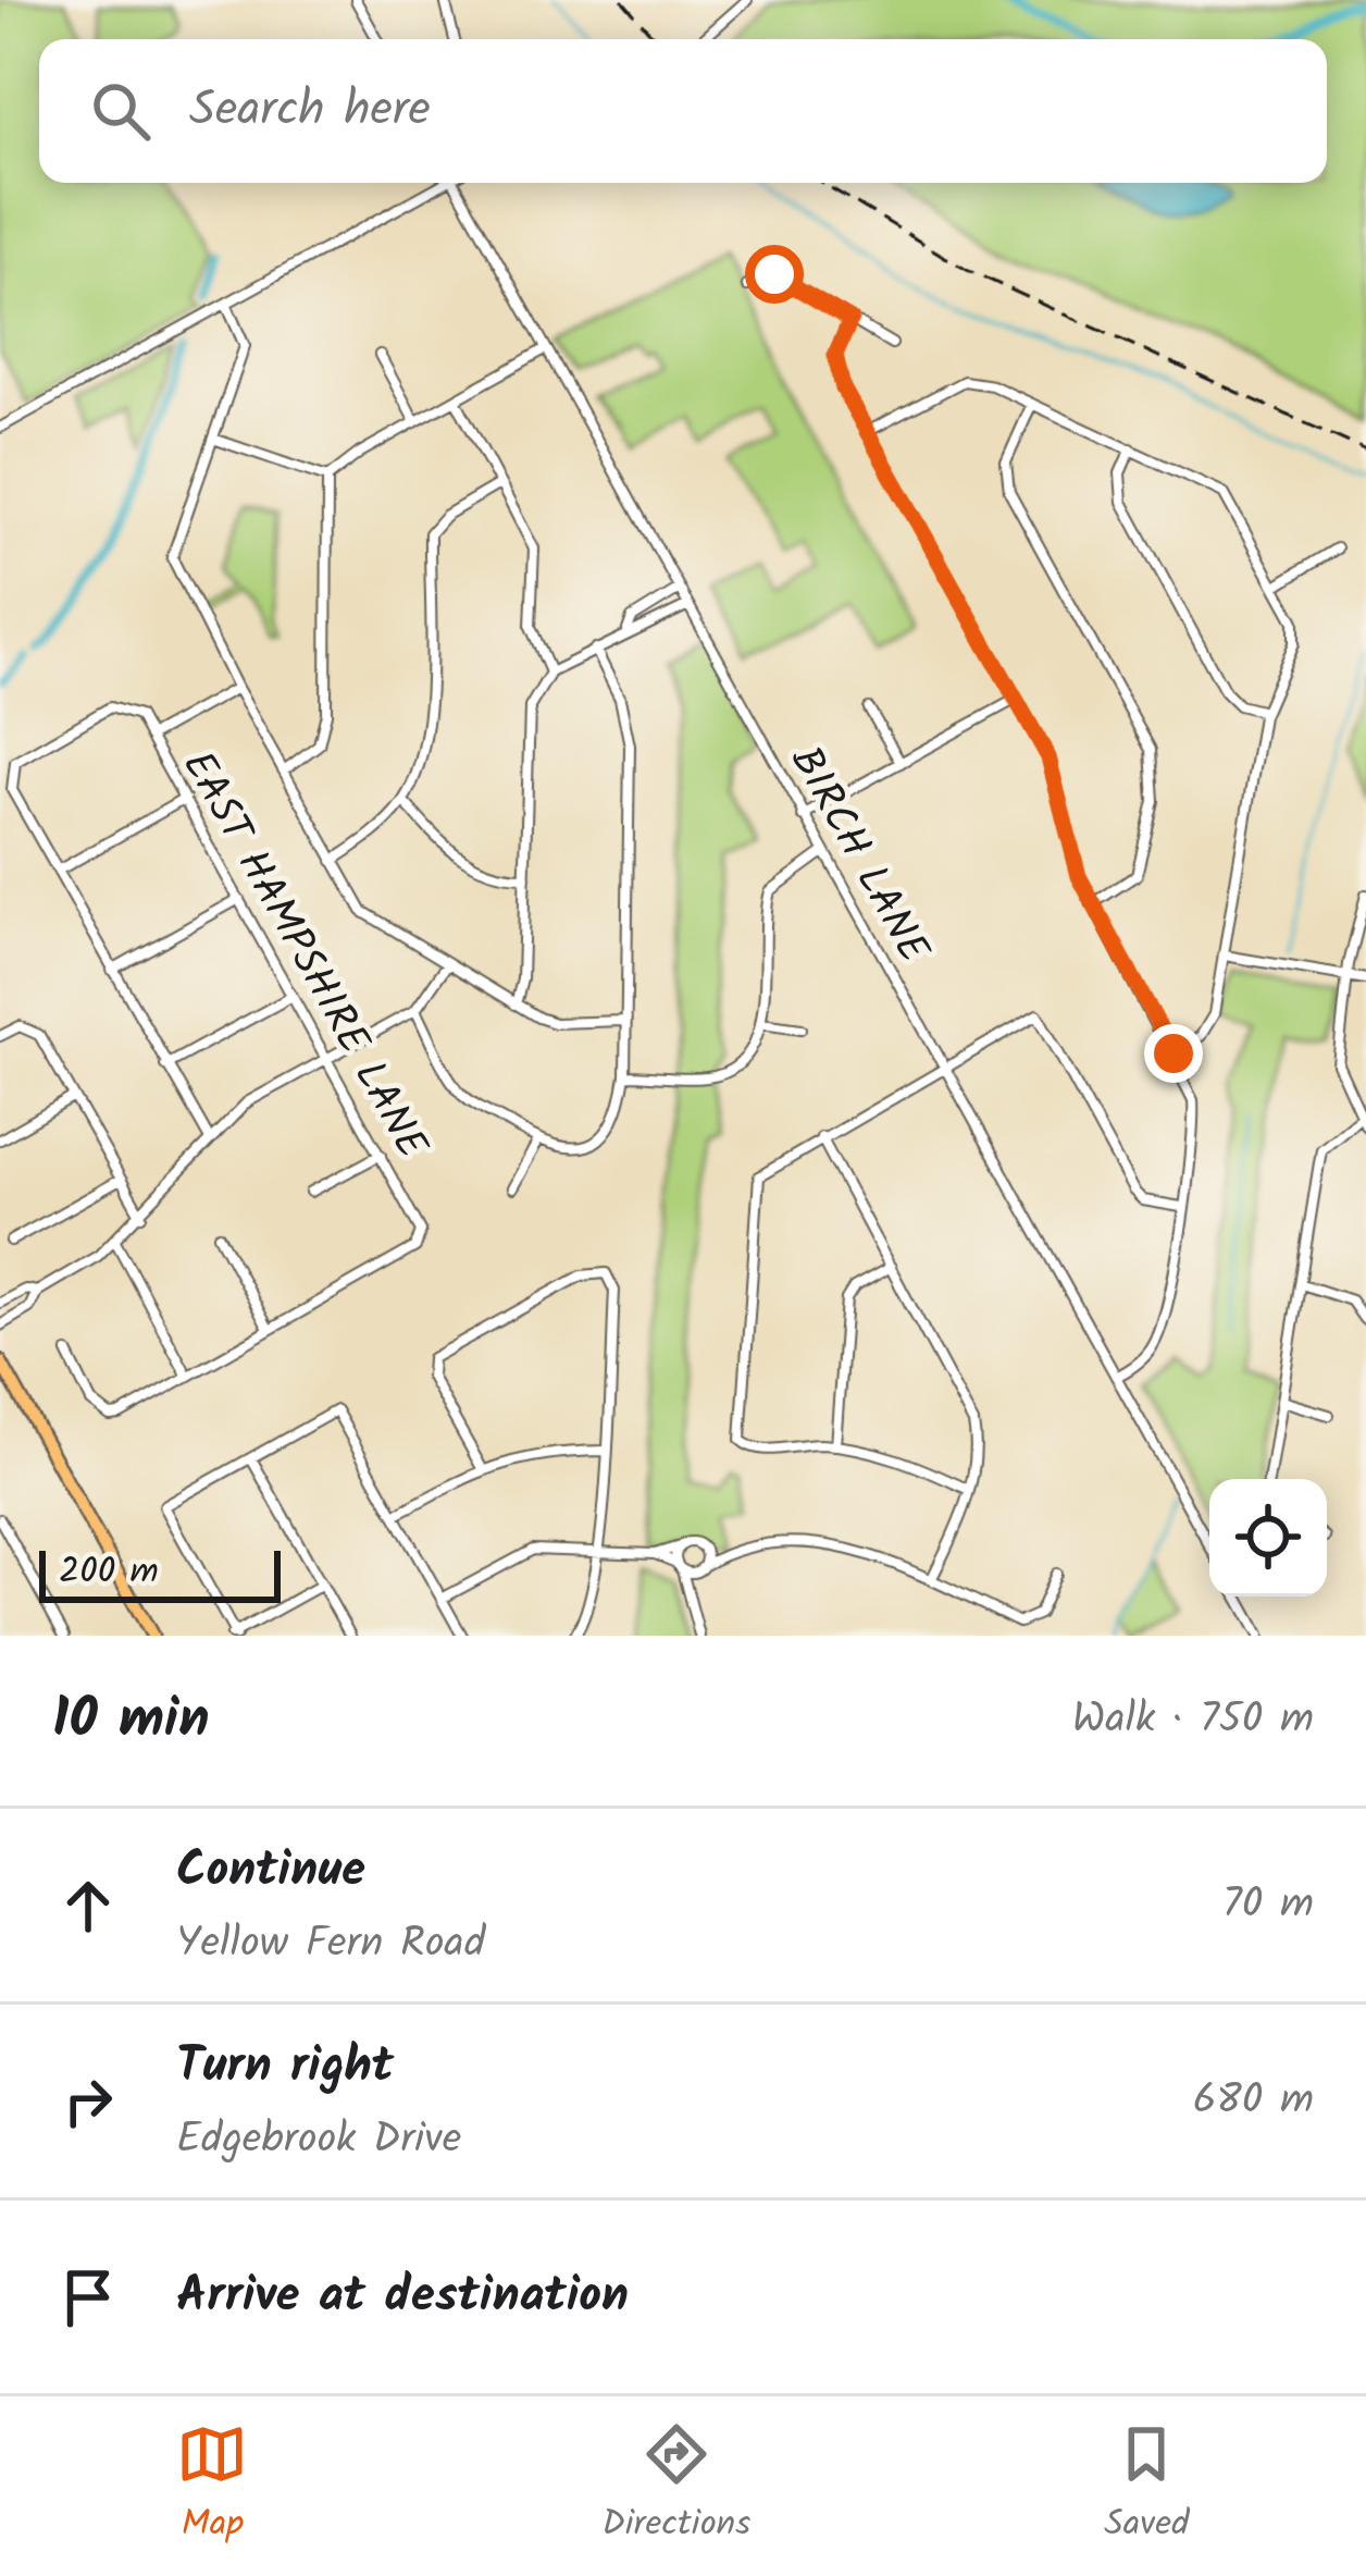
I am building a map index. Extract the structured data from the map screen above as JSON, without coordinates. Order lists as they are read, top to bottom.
{
  "streets": {
    "street": ["BIRCH LANE", "EAST HAMPSHIRE LANE"]
  },
  "scale_bar": "200 m",
  "page": {
    "search": "Search here",
    "scale": "200 m",
    "heading": ["10 min", "Walk · 750 m"],
    "list": [
      ["Continue", "Yellow Fern Road", "70 m"],
      ["Turn right", "Edgebrook Drive", "680 m"],
      "Arrive at destination"
    ],
    "nav": ["Map", "Directions", "Saved"]
  }
}
